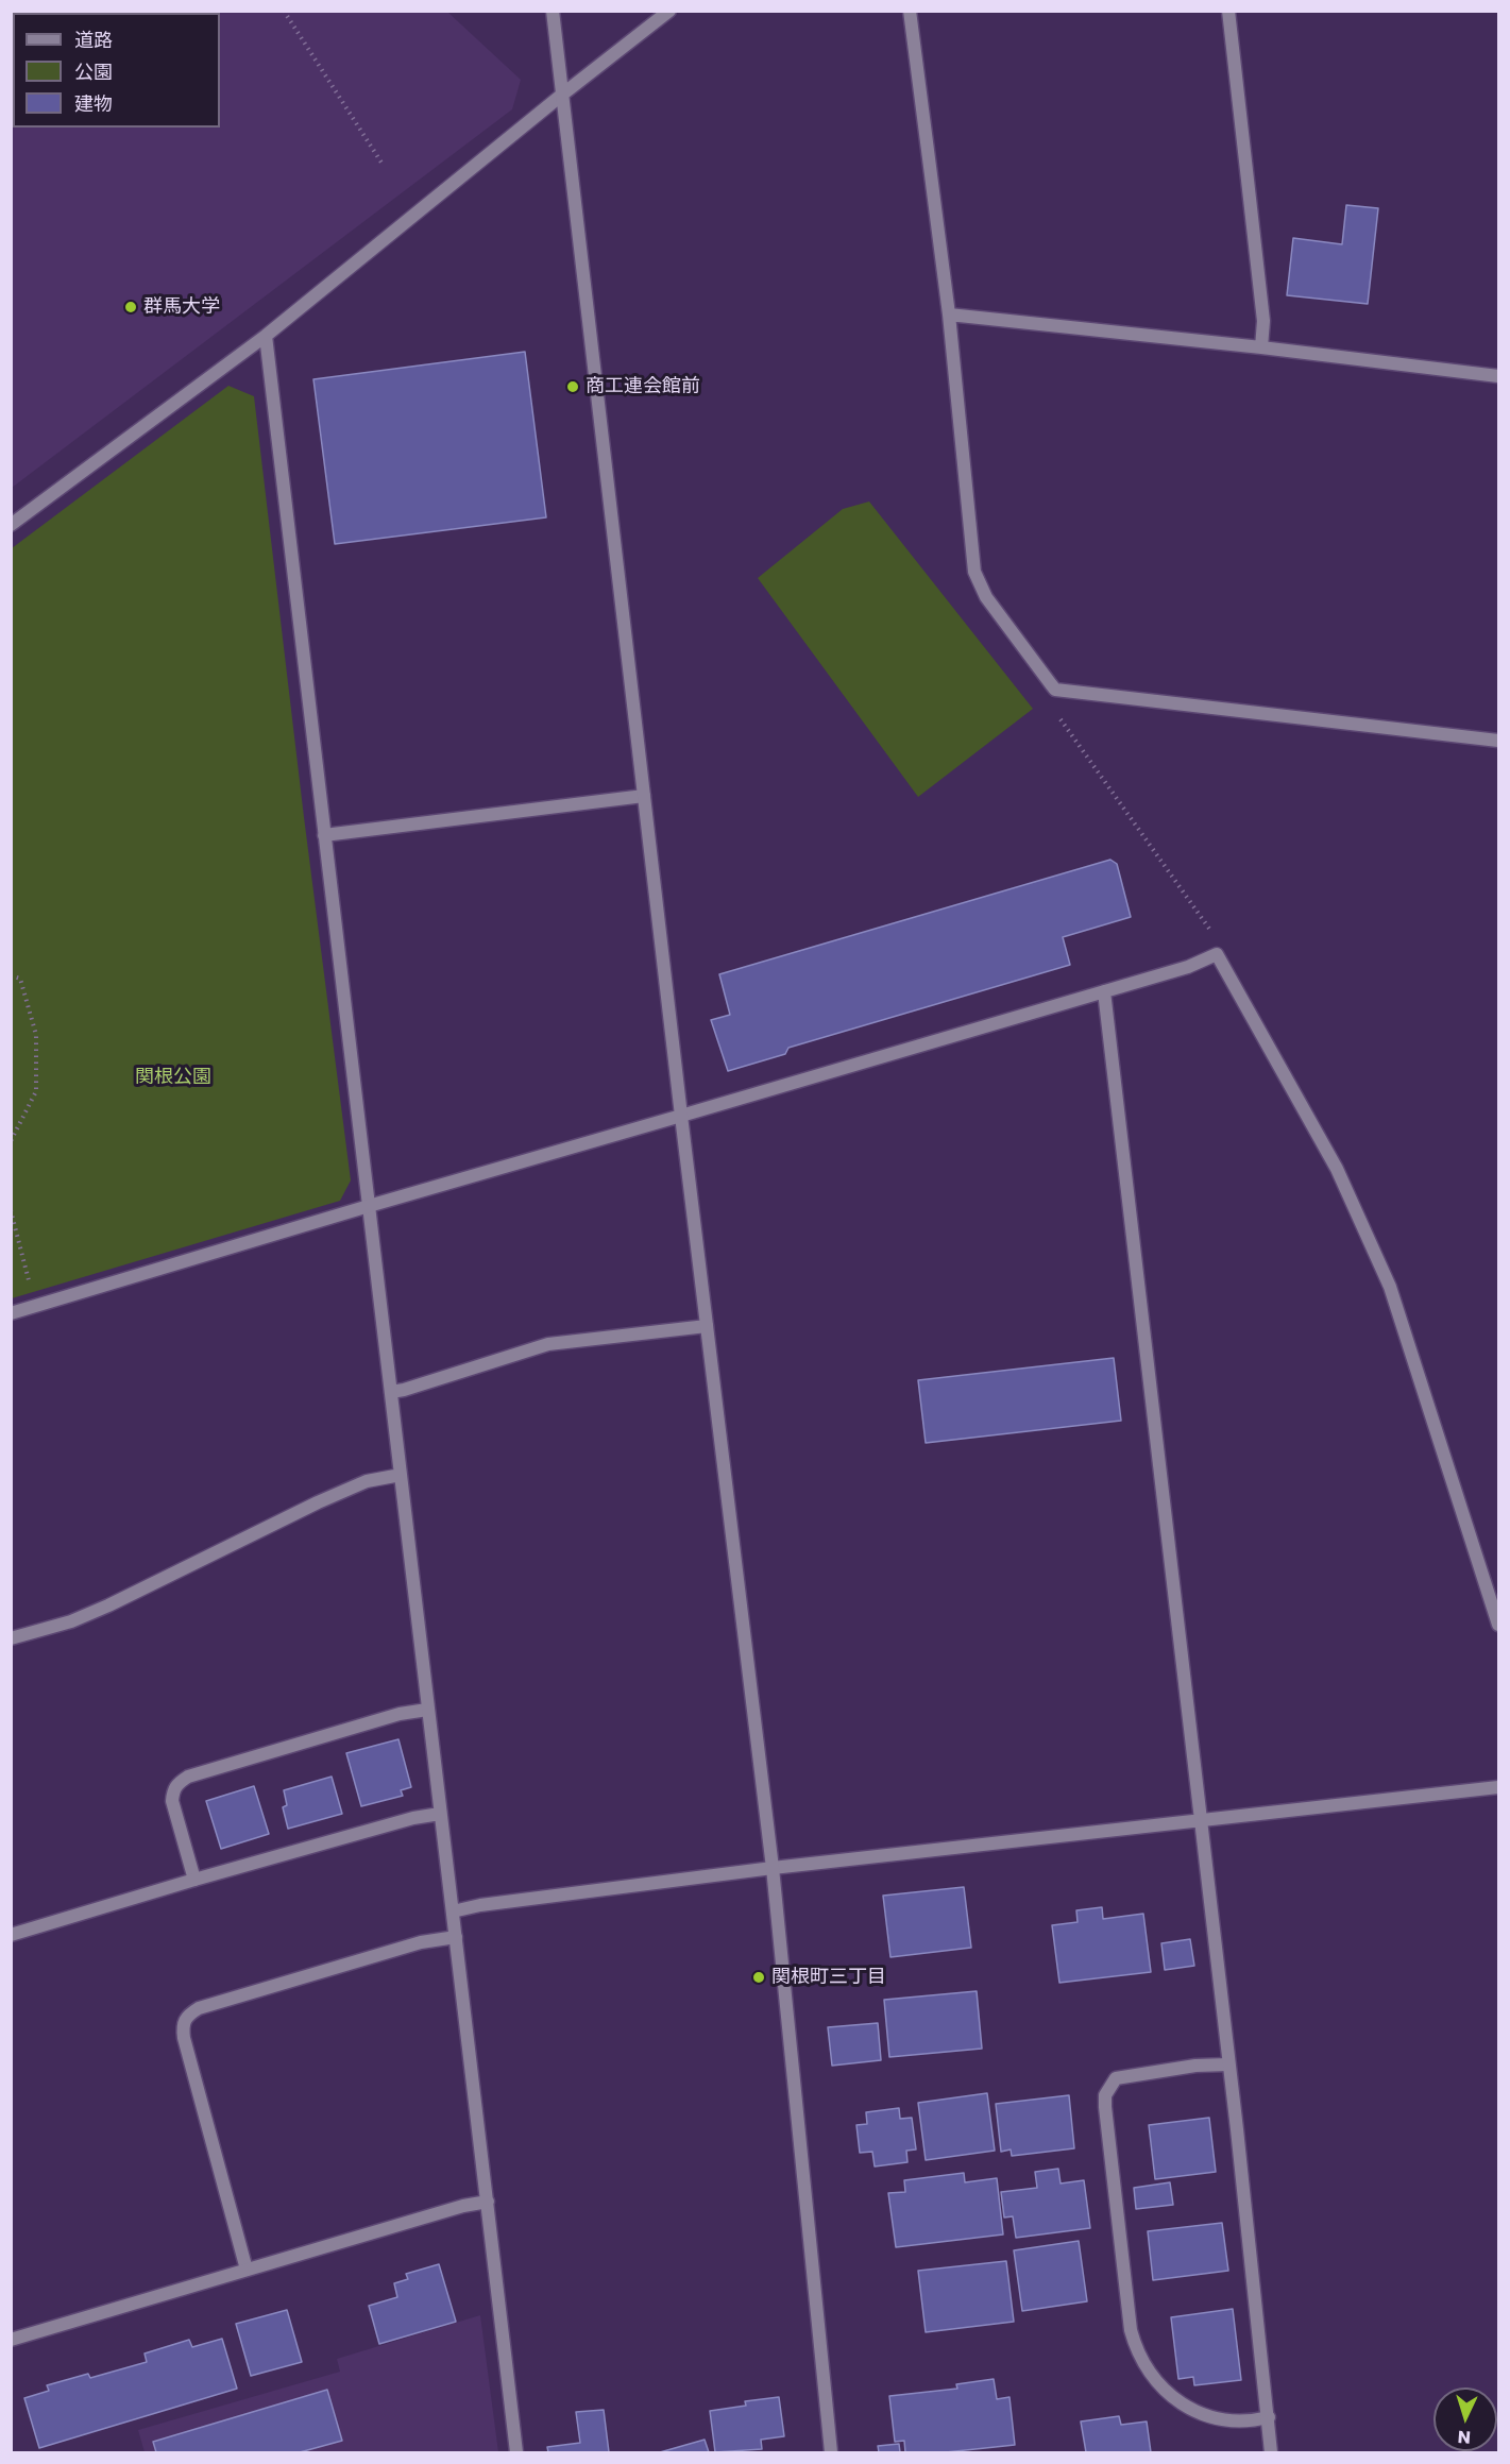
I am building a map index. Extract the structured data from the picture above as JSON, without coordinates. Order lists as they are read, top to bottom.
{
  "parks": ["関根公園"],
  "places": ["群馬大学", "商工連会館前", "関根町三丁目"],
  "legend": ["道路", "公園", "建物"],
  "north": "bottom"
}
